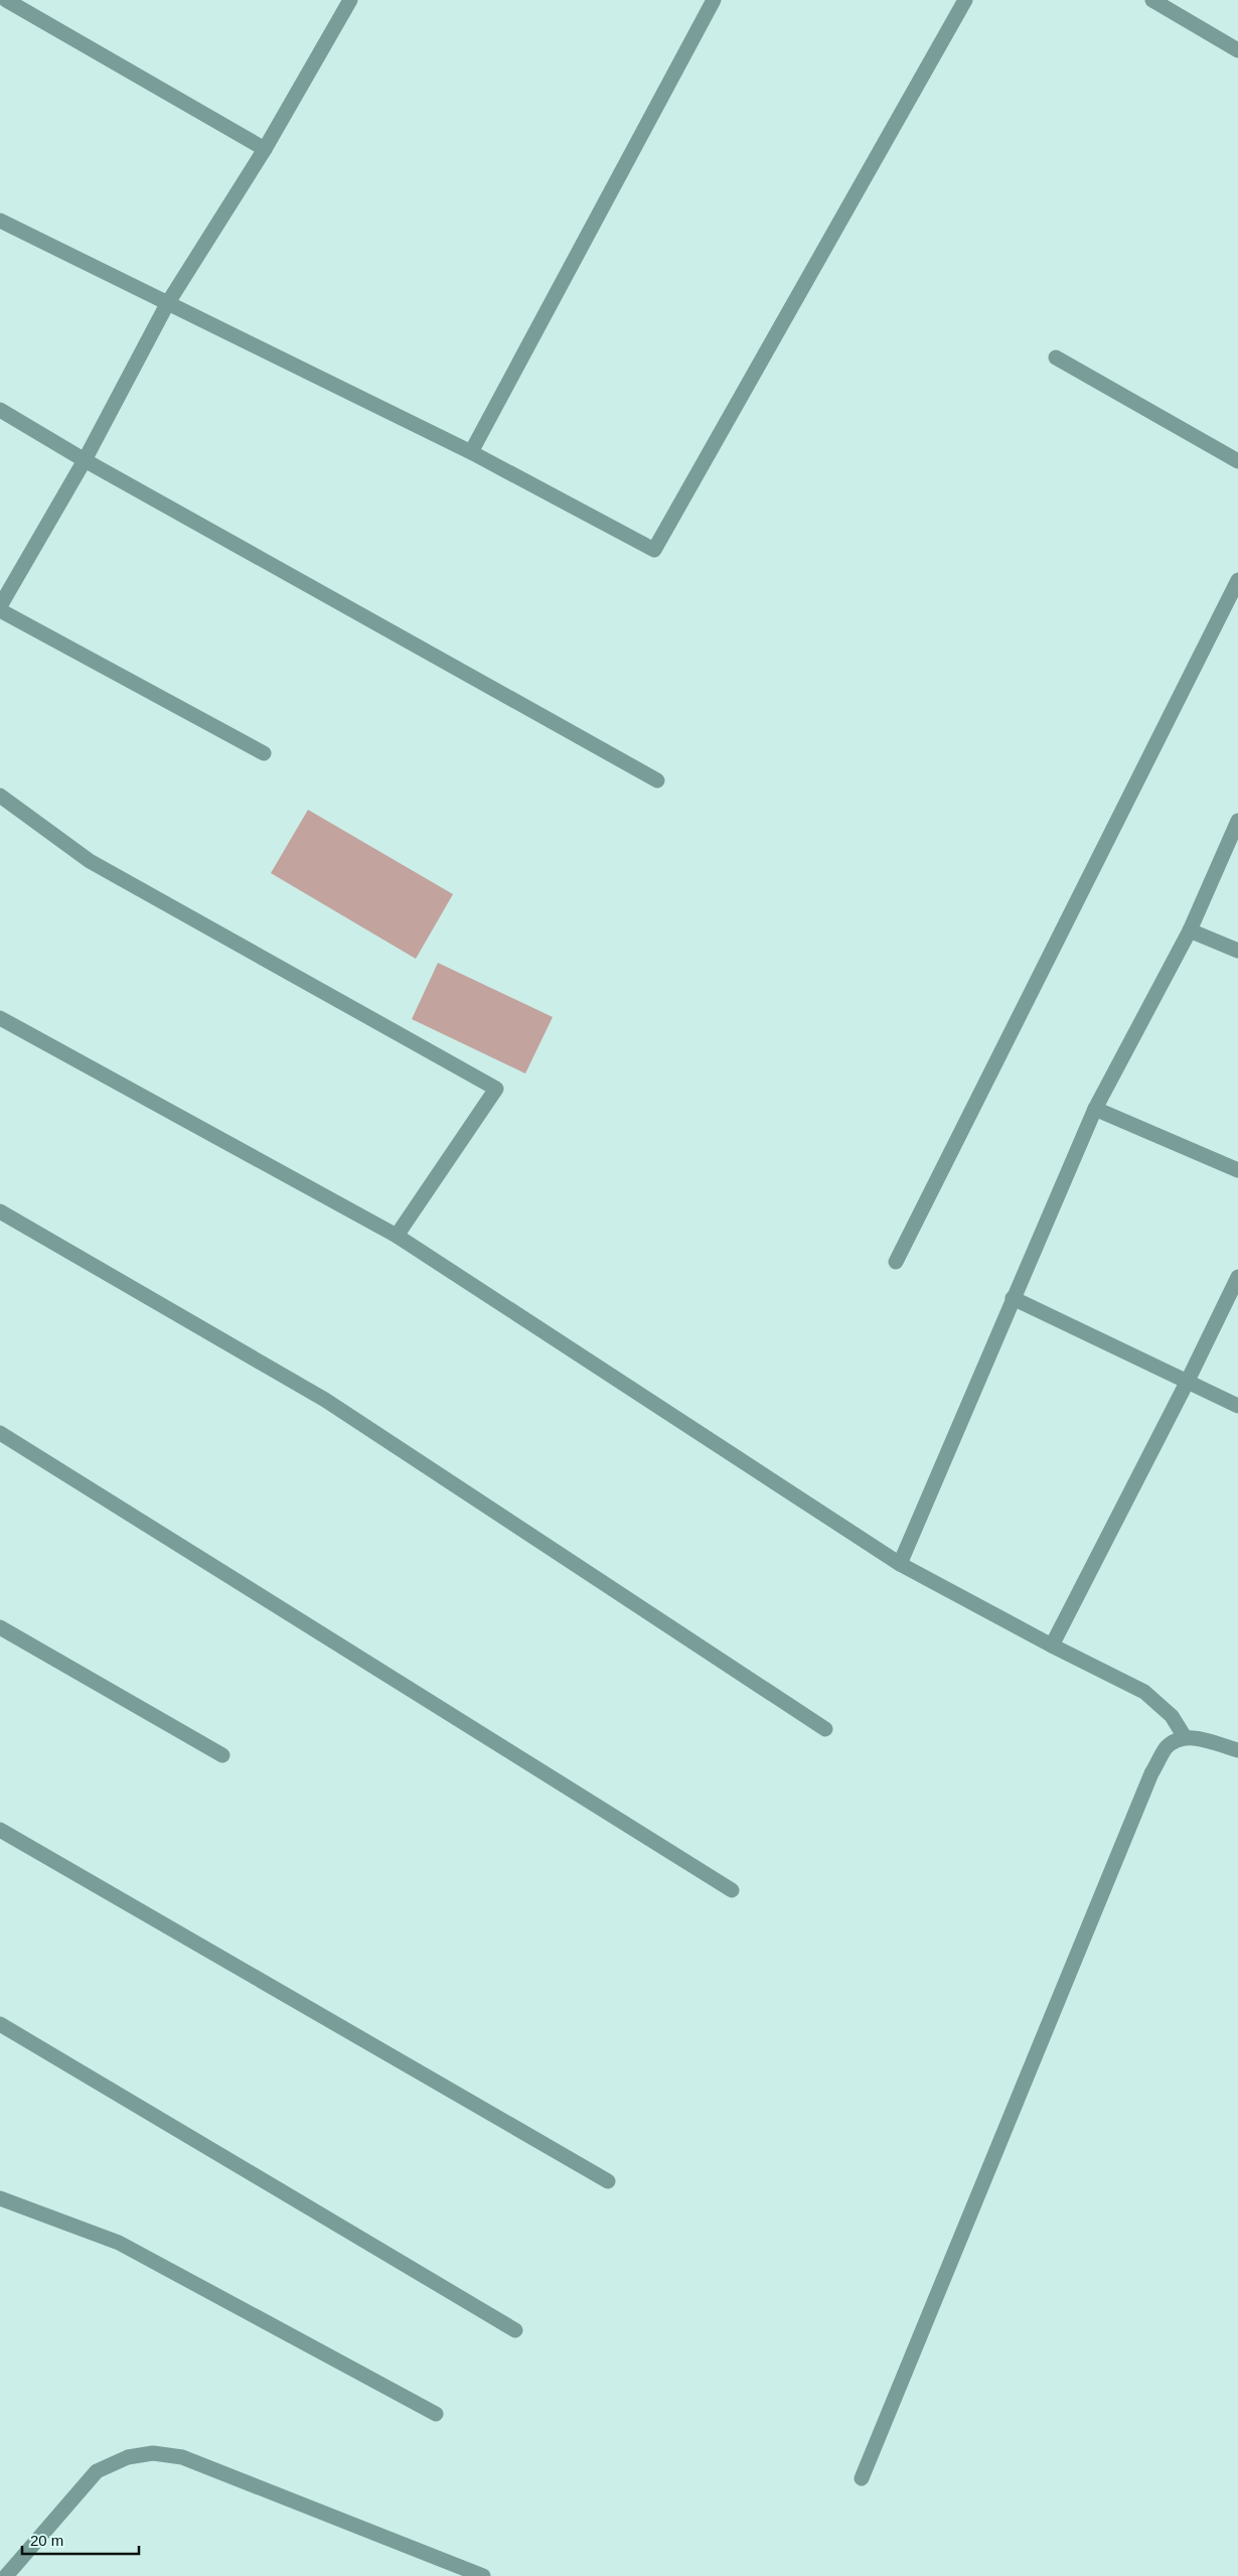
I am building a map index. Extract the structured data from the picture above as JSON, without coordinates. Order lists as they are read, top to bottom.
{
  "scale_bar": "20 m"
}
